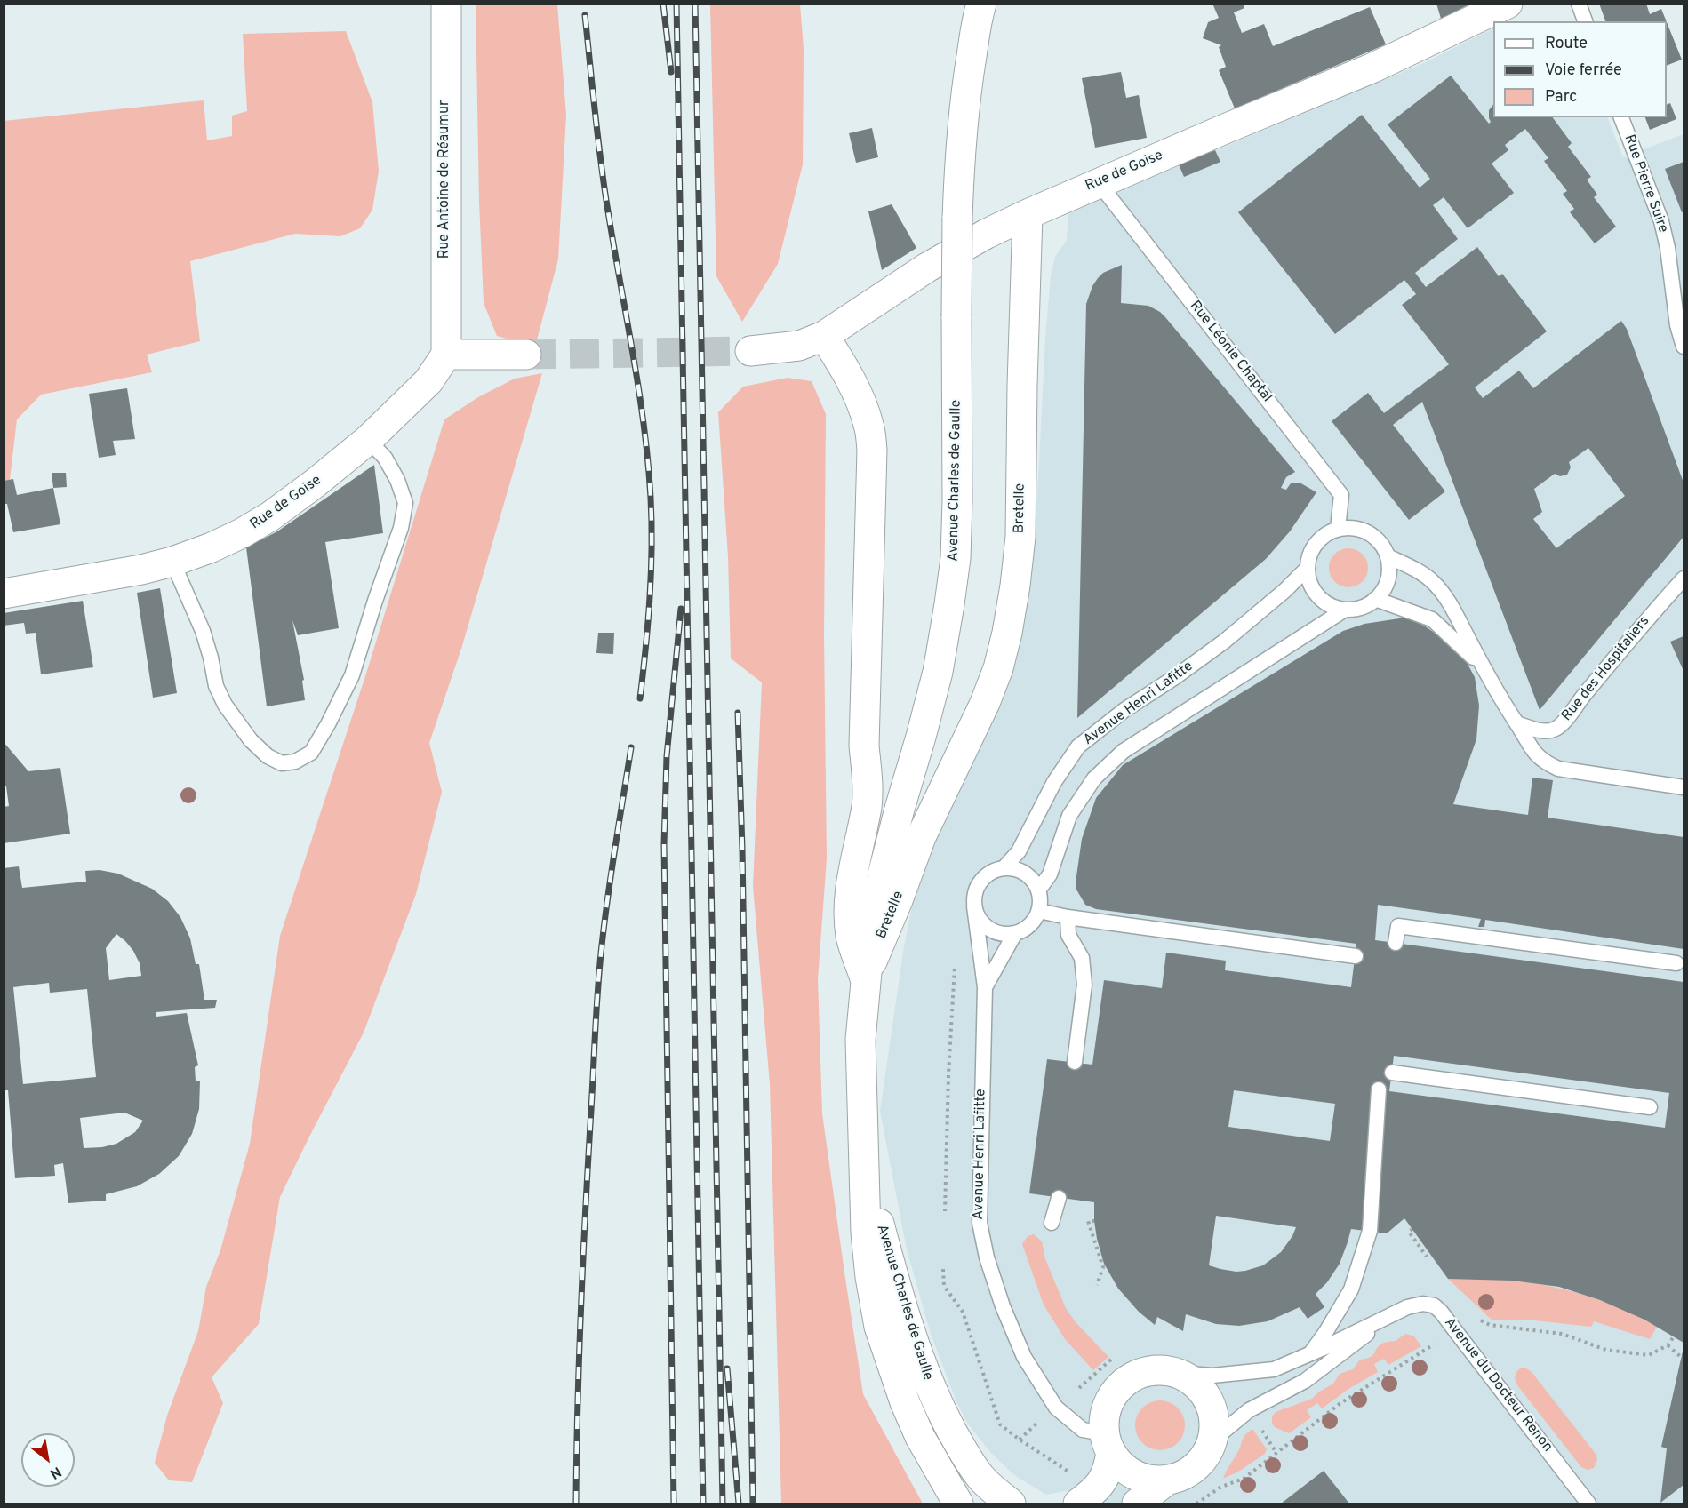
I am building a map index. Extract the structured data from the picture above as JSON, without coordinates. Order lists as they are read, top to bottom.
{
  "streets": {
    "street": [
      "Rue de Goise",
      "Rue Antoine de Réaumur",
      "Avenue Charles de Gaulle",
      "Bretelle"
    ],
    "lane": [
      "Rue Pierre Suire",
      "Rue Léonie Chaptal",
      "Rue des Hospitaliers",
      "Avenue Henri Lafitte",
      "Avenue du Docteur Renon"
    ]
  },
  "crossings": [
    ["Rue de Goise", "Rue Antoine de Réaumur"],
    ["Rue de Goise", "Rue Léonie Chaptal"],
    ["Rue de Goise", "Bretelle"],
    ["Rue Léonie Chaptal", "Avenue Henri Lafitte"],
    ["Avenue Charles de Gaulle", "Bretelle"],
    ["Avenue Henri Lafitte", "Avenue du Docteur Renon"]
  ],
  "legend": ["Route", "Voie ferrée", "Parc"],
  "north": "bottom right"
}
